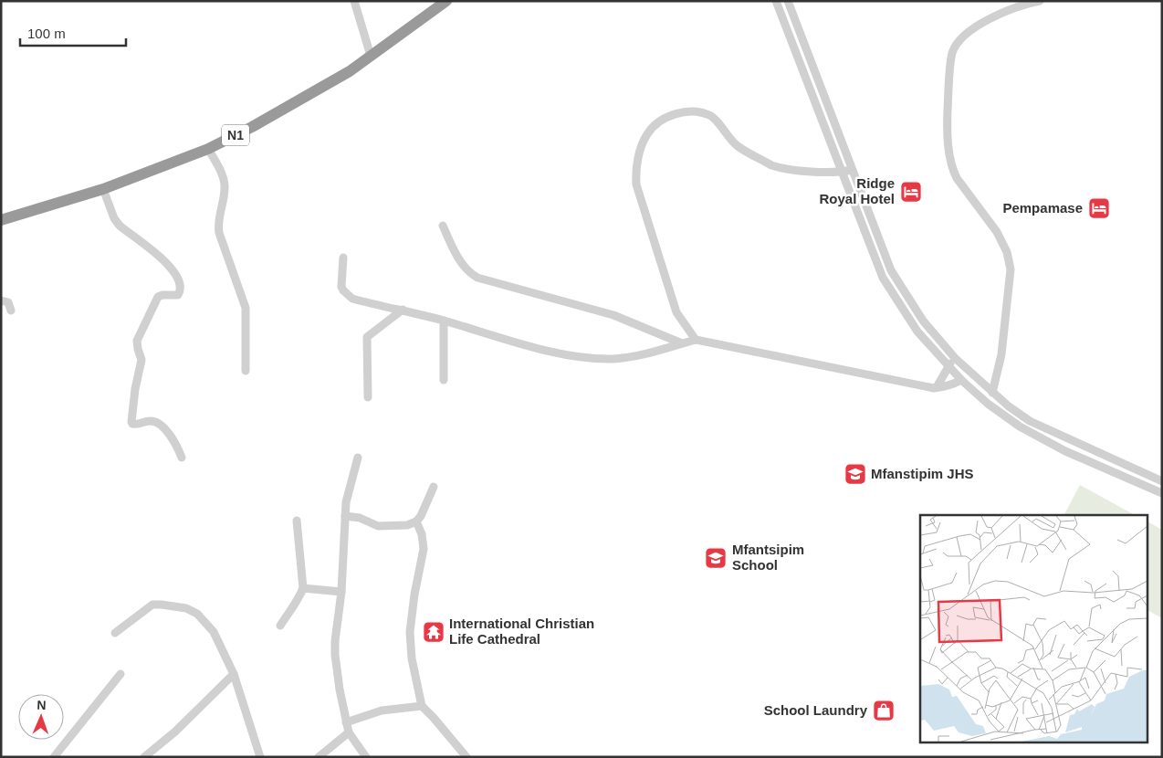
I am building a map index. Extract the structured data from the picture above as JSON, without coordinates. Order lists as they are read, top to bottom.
{
  "streets": {
    "highway": ["N1"]
  },
  "places": {
    "hotel": ["Ridge Royal Hotel", "Pempamase"],
    "school or university": ["Mfanstipim JHS", "Mfantsipim School"],
    "temple": ["International Christian Life Cathedral"],
    "shop": ["School Laundry"]
  },
  "scale_bar": "100 m",
  "north": "top"
}
